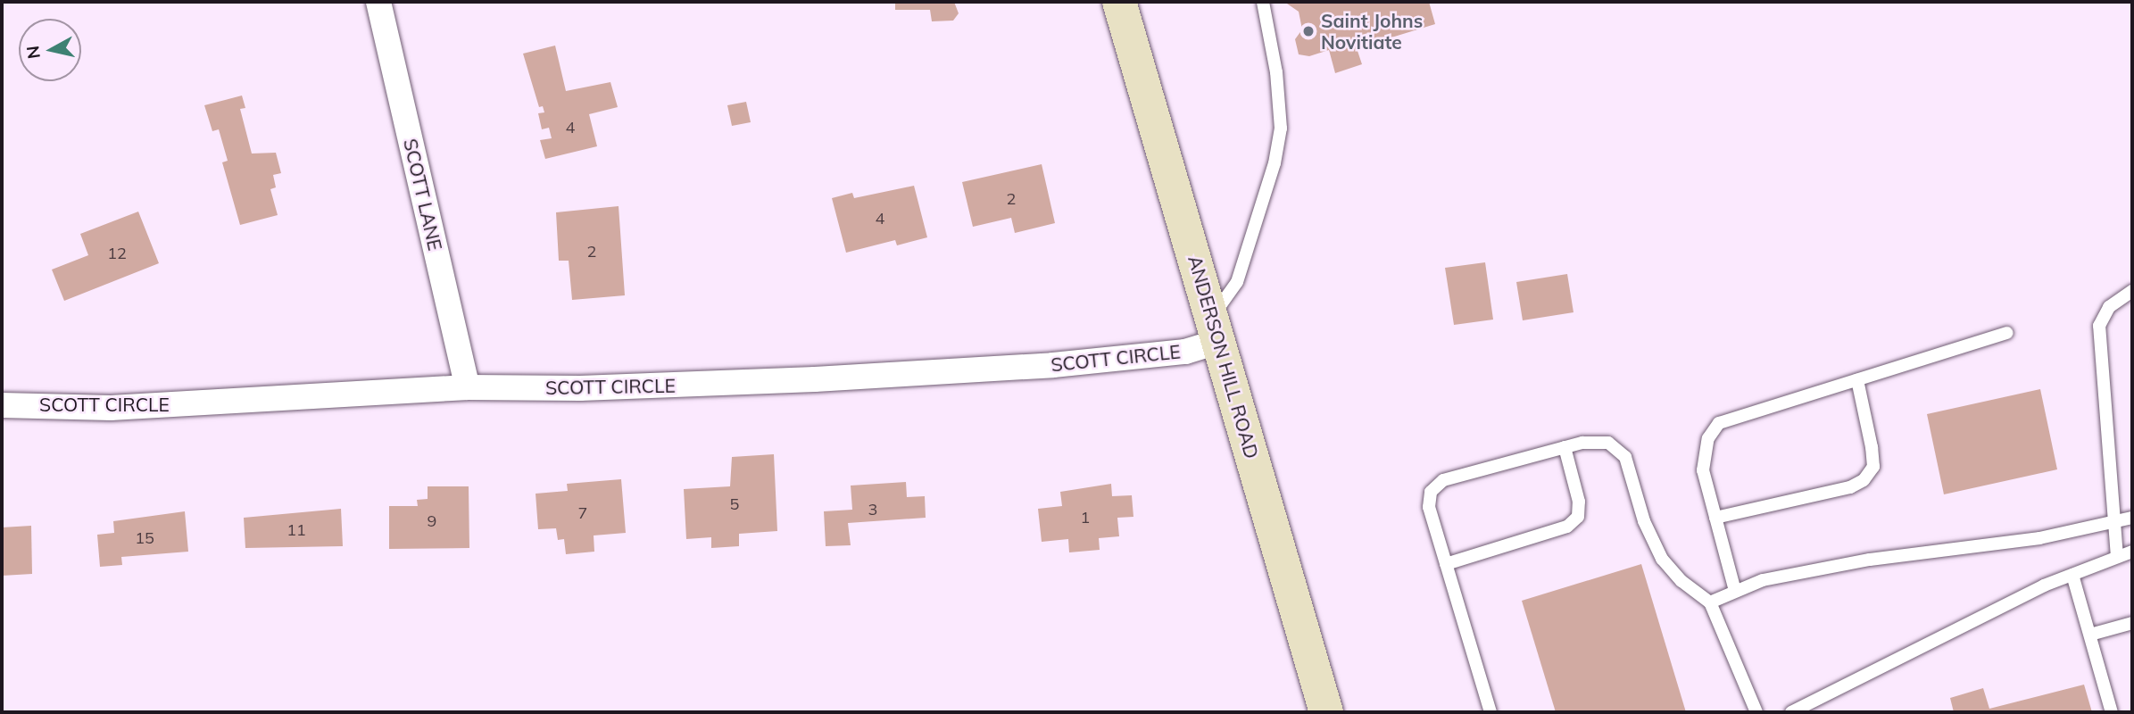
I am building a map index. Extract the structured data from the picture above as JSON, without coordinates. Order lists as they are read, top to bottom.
{
  "streets": {
    "main road": ["ANDERSON HILL ROAD"],
    "street": ["SCOTT LANE", "SCOTT CIRCLE"]
  },
  "crossings": [
    ["SCOTT LANE", "SCOTT CIRCLE"],
    ["ANDERSON HILL ROAD", "SCOTT CIRCLE"]
  ],
  "places": ["Saint Johns Novitiate"],
  "house_numbers": [
    "4",
    "2",
    "4",
    "2",
    "12",
    "5",
    "3",
    "7",
    "1",
    "9",
    "11",
    "15"
  ],
  "north": "left"
}
